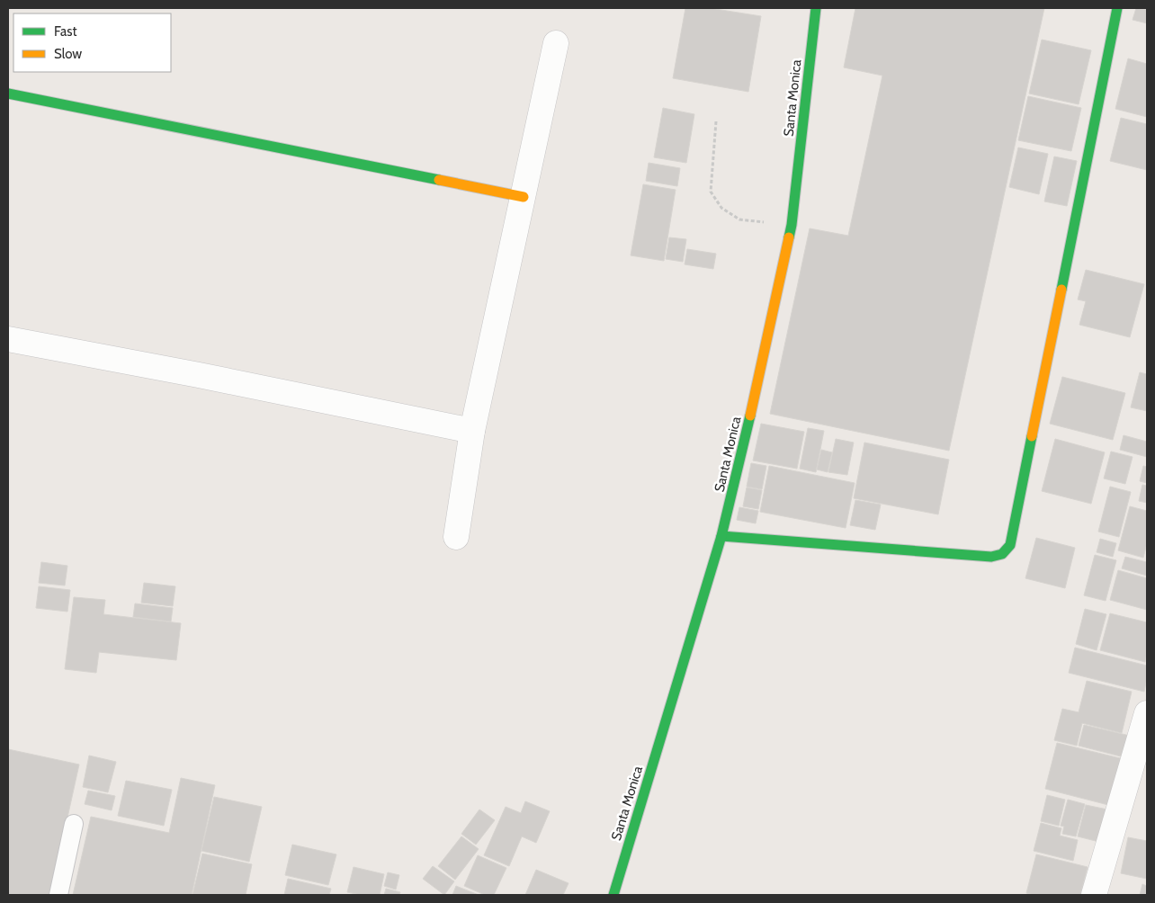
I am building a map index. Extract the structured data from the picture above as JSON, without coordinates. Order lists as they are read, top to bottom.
{
  "streets": {
    "street": ["Santa Monica"]
  },
  "legend": ["Fast", "Slow"]
}
